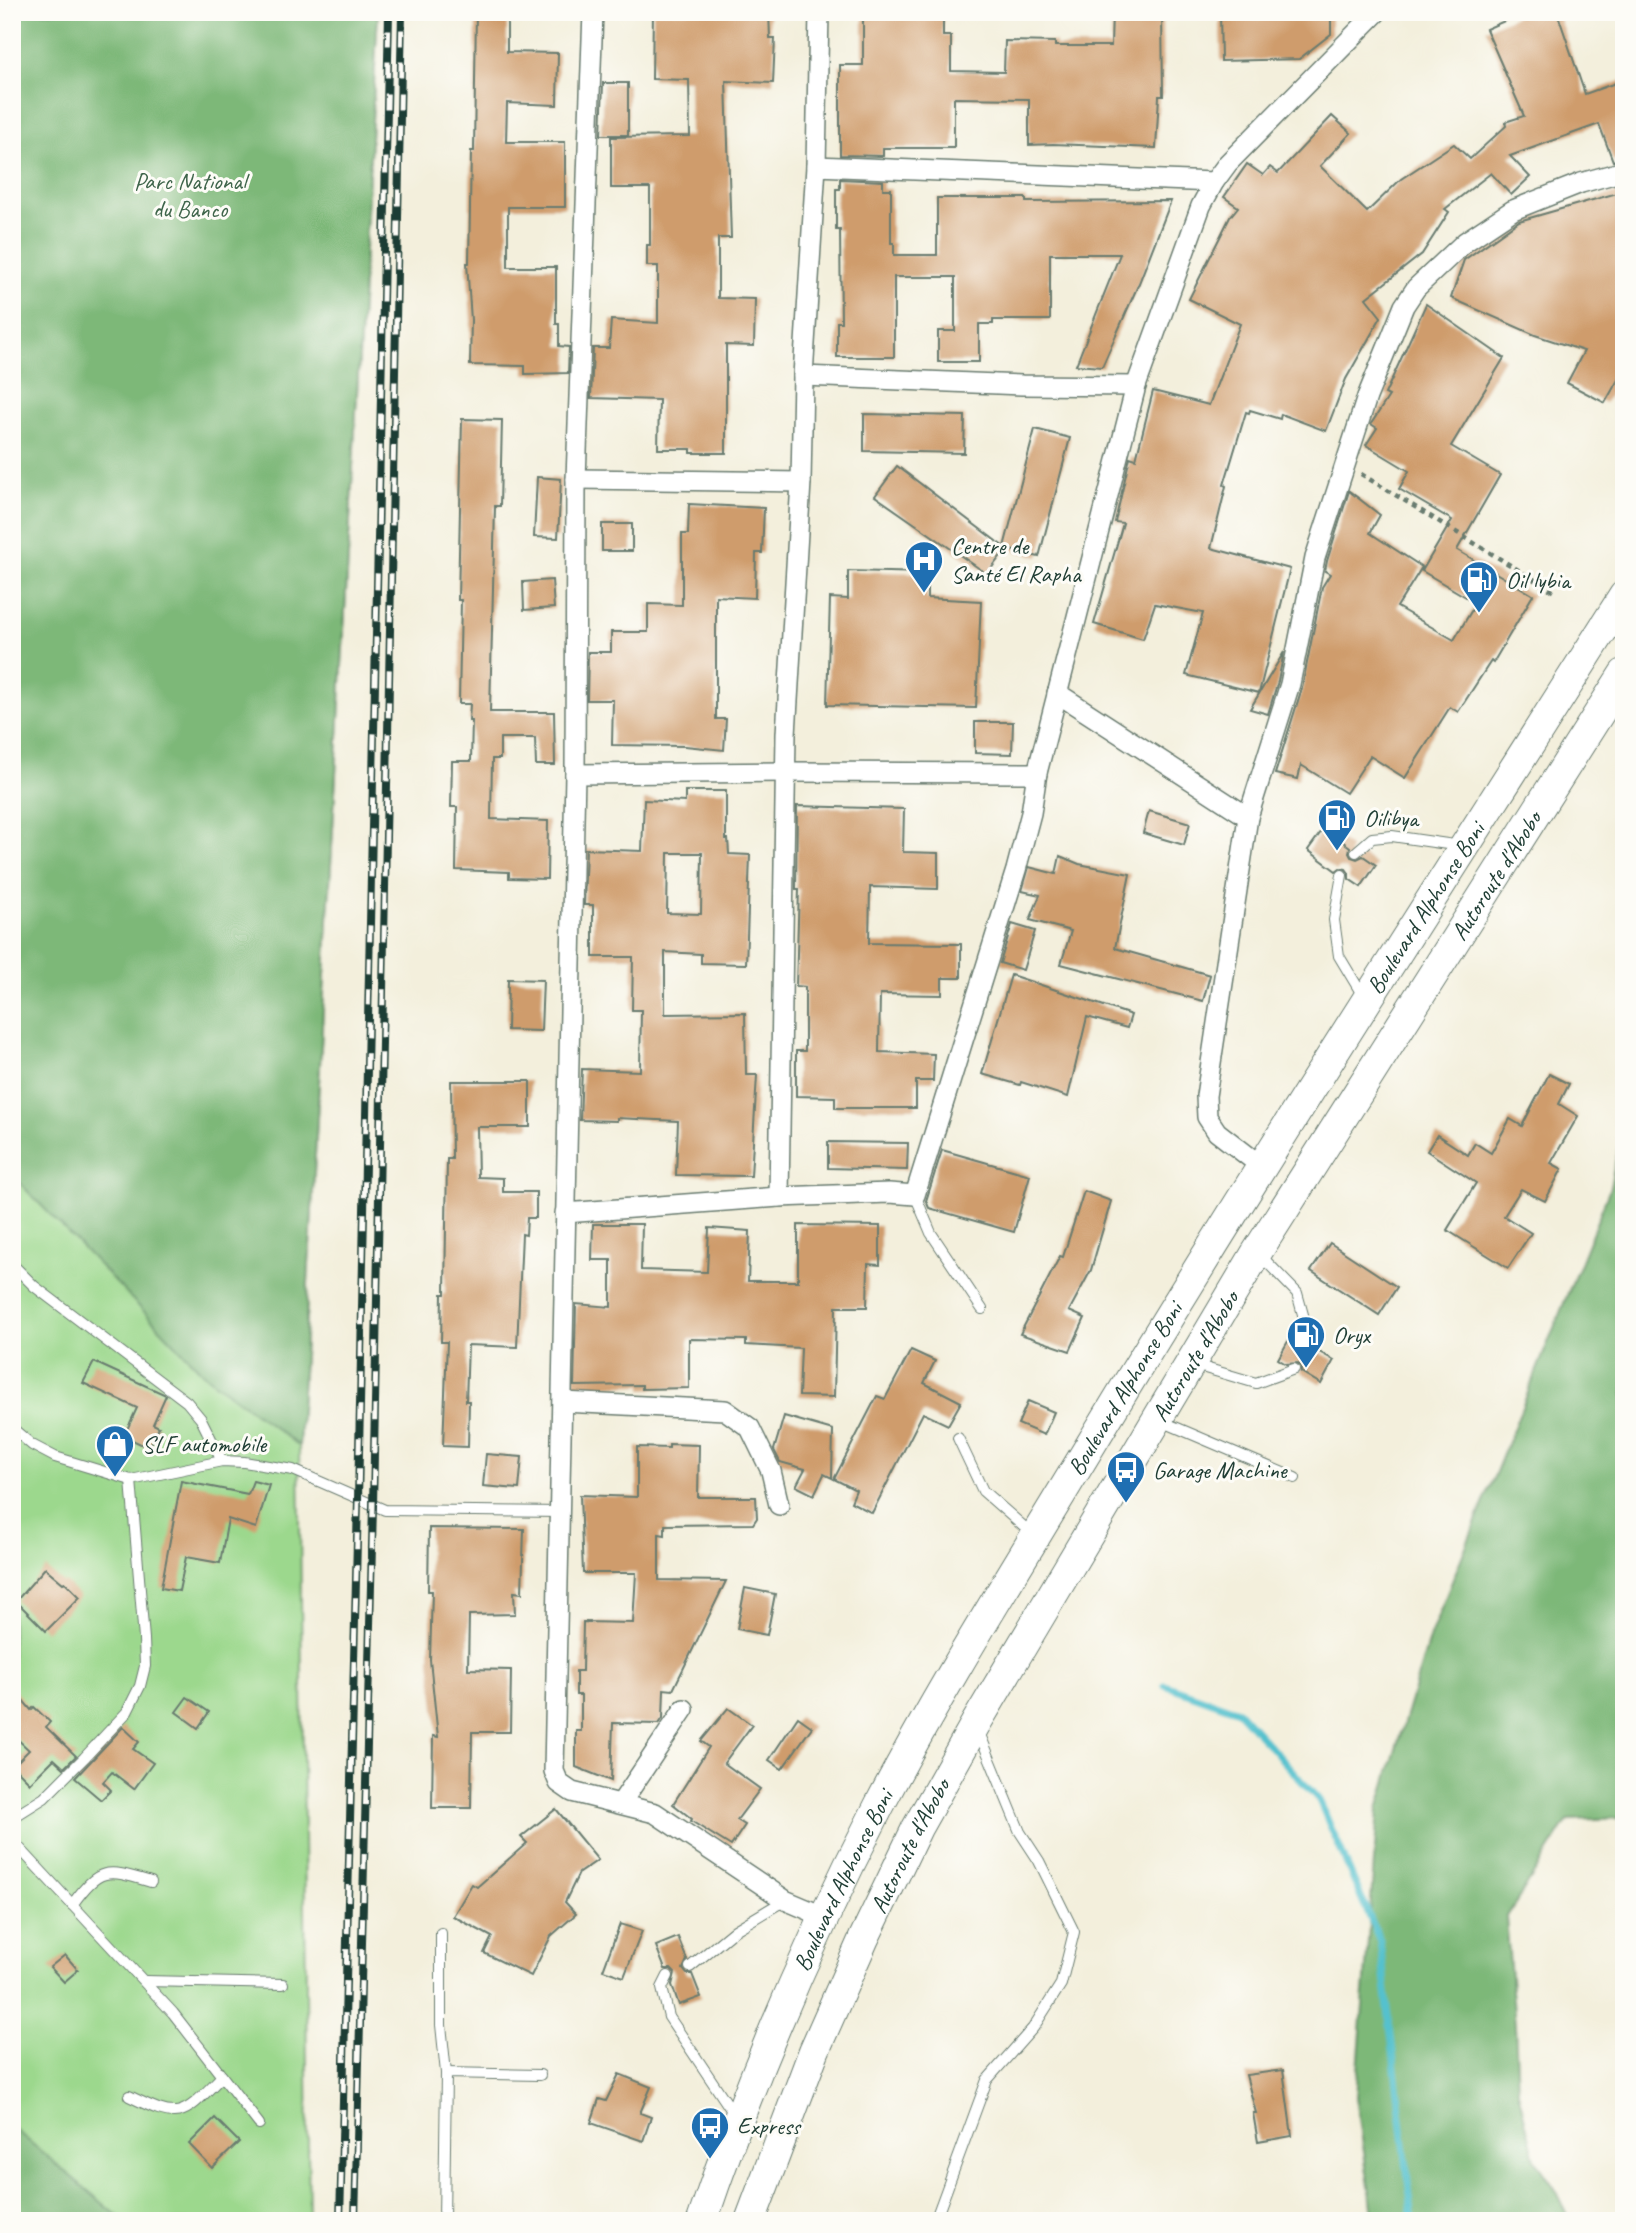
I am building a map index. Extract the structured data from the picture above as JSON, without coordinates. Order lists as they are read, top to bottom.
{
  "streets": {
    "main road": ["Autoroute d'Abobo", "Boulevard Alphonse Boni"]
  },
  "parks": ["Parc National du Banco"],
  "places": {
    "hospital": ["Centre de Santé El Rapha"],
    "fuel station": ["Oil lybia", "Oilibya", "Oryx"],
    "shop": ["SLF automobile"],
    "bus stop": ["Garage Machine", "Express"]
  }
}
